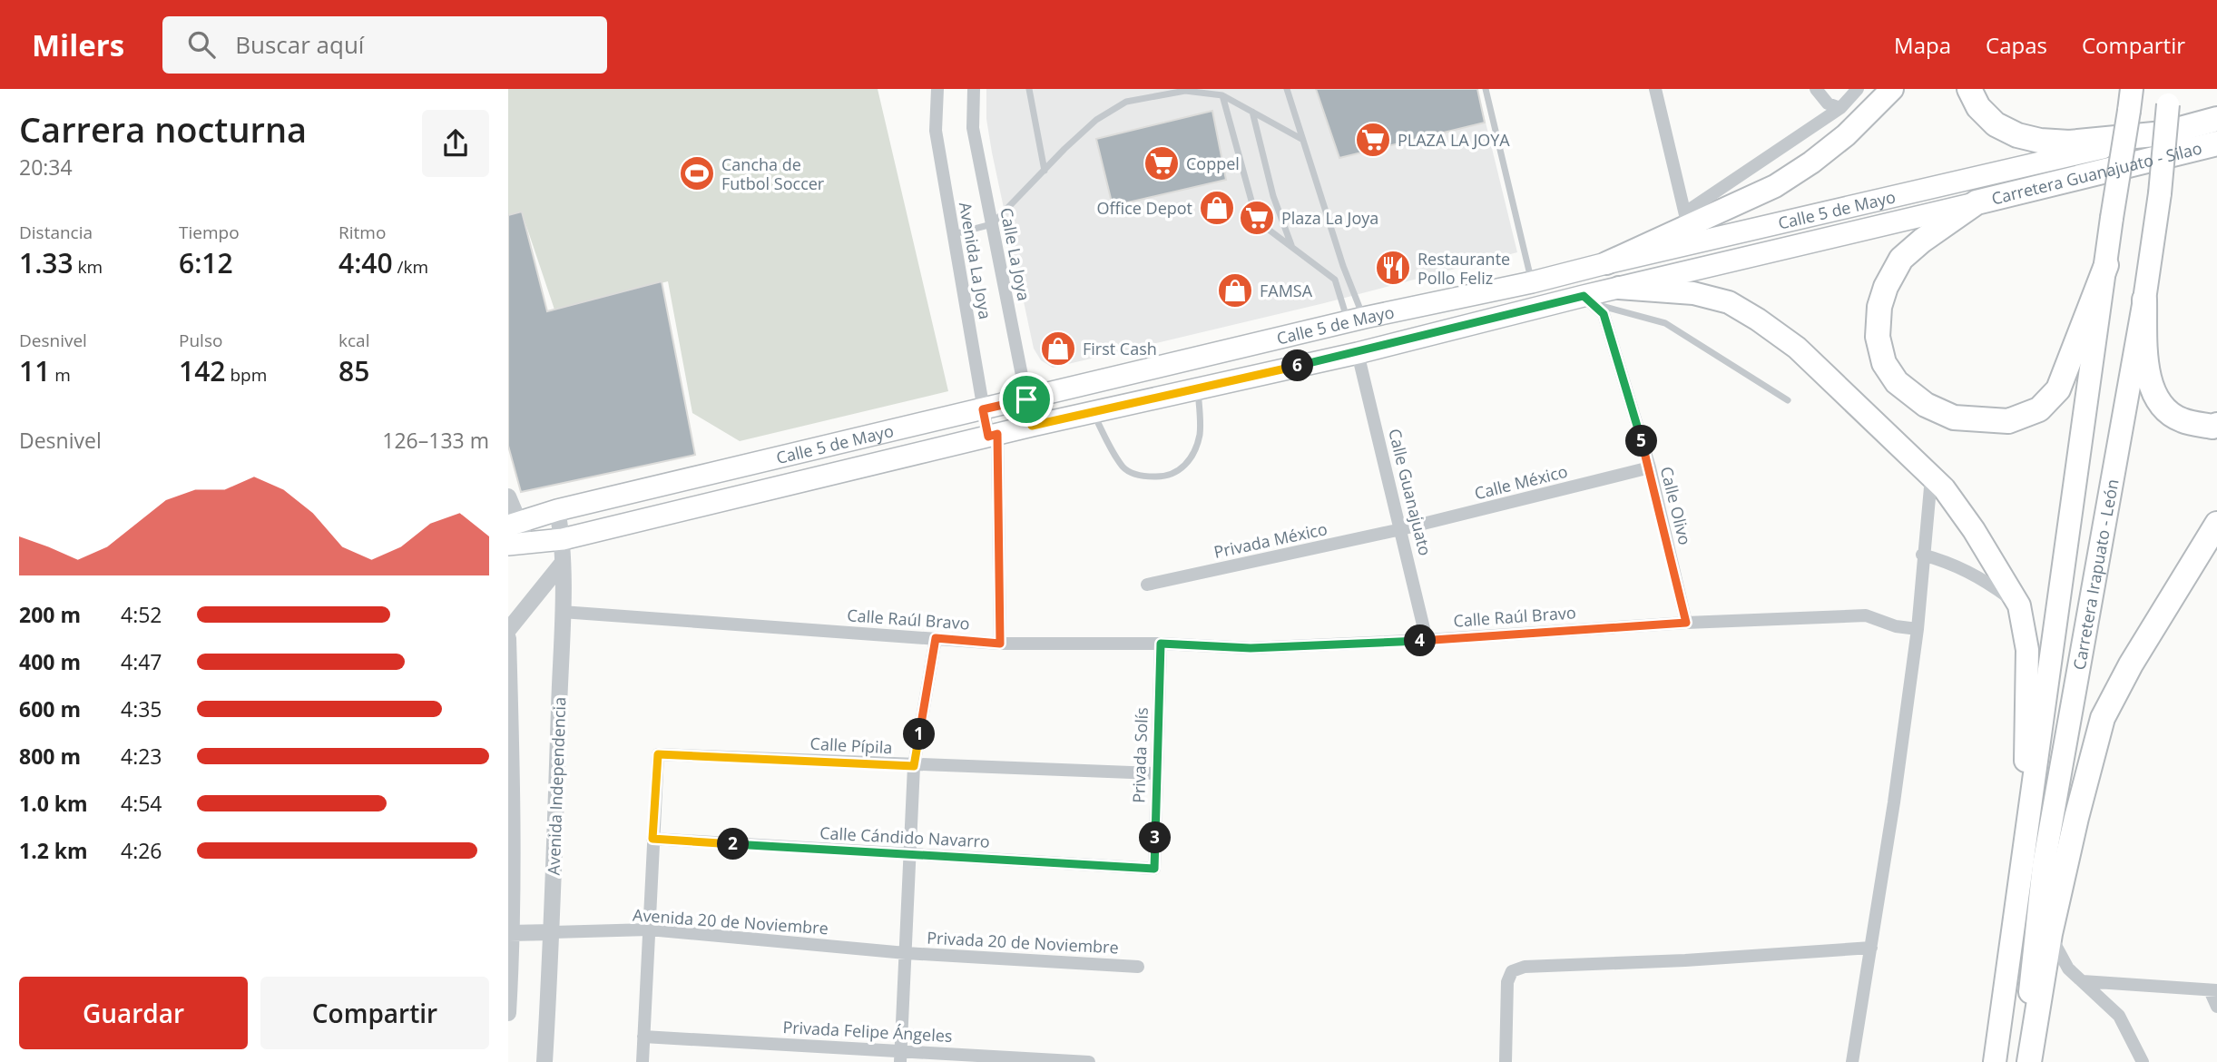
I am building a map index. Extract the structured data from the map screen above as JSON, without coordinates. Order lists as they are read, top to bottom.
{
  "streets": {
    "highway": ["Carretera Guanajuato - Silao", "Carretera Irapuato - León"],
    "main road": ["Calle 5 de Mayo"],
    "street": [
      "Calle La Joya",
      "Avenida La Joya",
      "Calle México",
      "Calle Guanajuato",
      "Calle Olivo",
      "Privada México",
      "Calle Raúl Bravo",
      "Calle Pípila",
      "Privada Solís",
      "Avenida Independencia",
      "Calle Cándido Navarro",
      "Avenida 20 de Noviembre",
      "Privada 20 de Noviembre",
      "Privada Felipe Ángeles"
    ]
  },
  "crossings": [
    ["Carretera Guanajuato - Silao", "Calle 5 de Mayo"],
    ["Calle 5 de Mayo", "Calle La Joya"],
    ["Calle 5 de Mayo", "Avenida La Joya"],
    ["Calle 5 de Mayo", "Calle Guanajuato"],
    ["Calle 5 de Mayo", "Calle Olivo"],
    ["Calle 5 de Mayo", "Avenida Independencia"],
    ["Calle México", "Calle Guanajuato"],
    ["Calle México", "Calle Olivo"],
    ["Calle México", "Privada México"],
    ["Calle Guanajuato", "Privada México"],
    ["Calle Guanajuato", "Calle Raúl Bravo"],
    ["Calle Olivo", "Calle Raúl Bravo"],
    ["Calle Raúl Bravo", "Privada Solís"],
    ["Calle Raúl Bravo", "Avenida Independencia"],
    ["Calle Pípila", "Privada Solís"],
    ["Calle Pípila", "Calle Cándido Navarro"],
    ["Privada Solís", "Calle Cándido Navarro"],
    ["Avenida Independencia", "Avenida 20 de Noviembre"],
    ["Avenida 20 de Noviembre", "Privada 20 de Noviembre"]
  ],
  "places": {
    "supermarket": ["PLAZA LA JOYA", "Coppel", "Plaza La Joya"],
    "sports": ["Cancha de Futbol Soccer"],
    "shop": ["Office Depot", "FAMSA", "First Cash"],
    "restaurant": ["Restaurante Pollo Feliz"]
  },
  "page": {
    "header": "Milers",
    "search": "Buscar aquí",
    "nav": ["Mapa", "Capas", "Compartir"],
    "heading": ["Carrera nocturna", "20:34"],
    "stats": [
      ["Distancia", "1.33 km"],
      ["Tiempo", "6:12"],
      ["Ritmo", "4:40 /km"],
      ["Desnivel", "11 m"],
      ["Pulso", "142 bpm"],
      ["kcal", "85"]
    ],
    "pins": [
      "6",
      "5",
      "4",
      "1",
      "3",
      "2"
    ],
    "chart": ["Desnivel", "126–133 m"],
    "list": [
      {
        "name": "200 m",
        "note": "4:52"
      },
      {
        "name": "400 m",
        "note": "4:47"
      },
      {
        "name": "600 m",
        "note": "4:35"
      },
      {
        "name": "800 m",
        "note": "4:23"
      },
      {
        "name": "1.0 km",
        "note": "4:54"
      },
      {
        "name": "1.2 km",
        "note": "4:26"
      }
    ],
    "buttons": ["Guardar", "Compartir"]
  }
}
